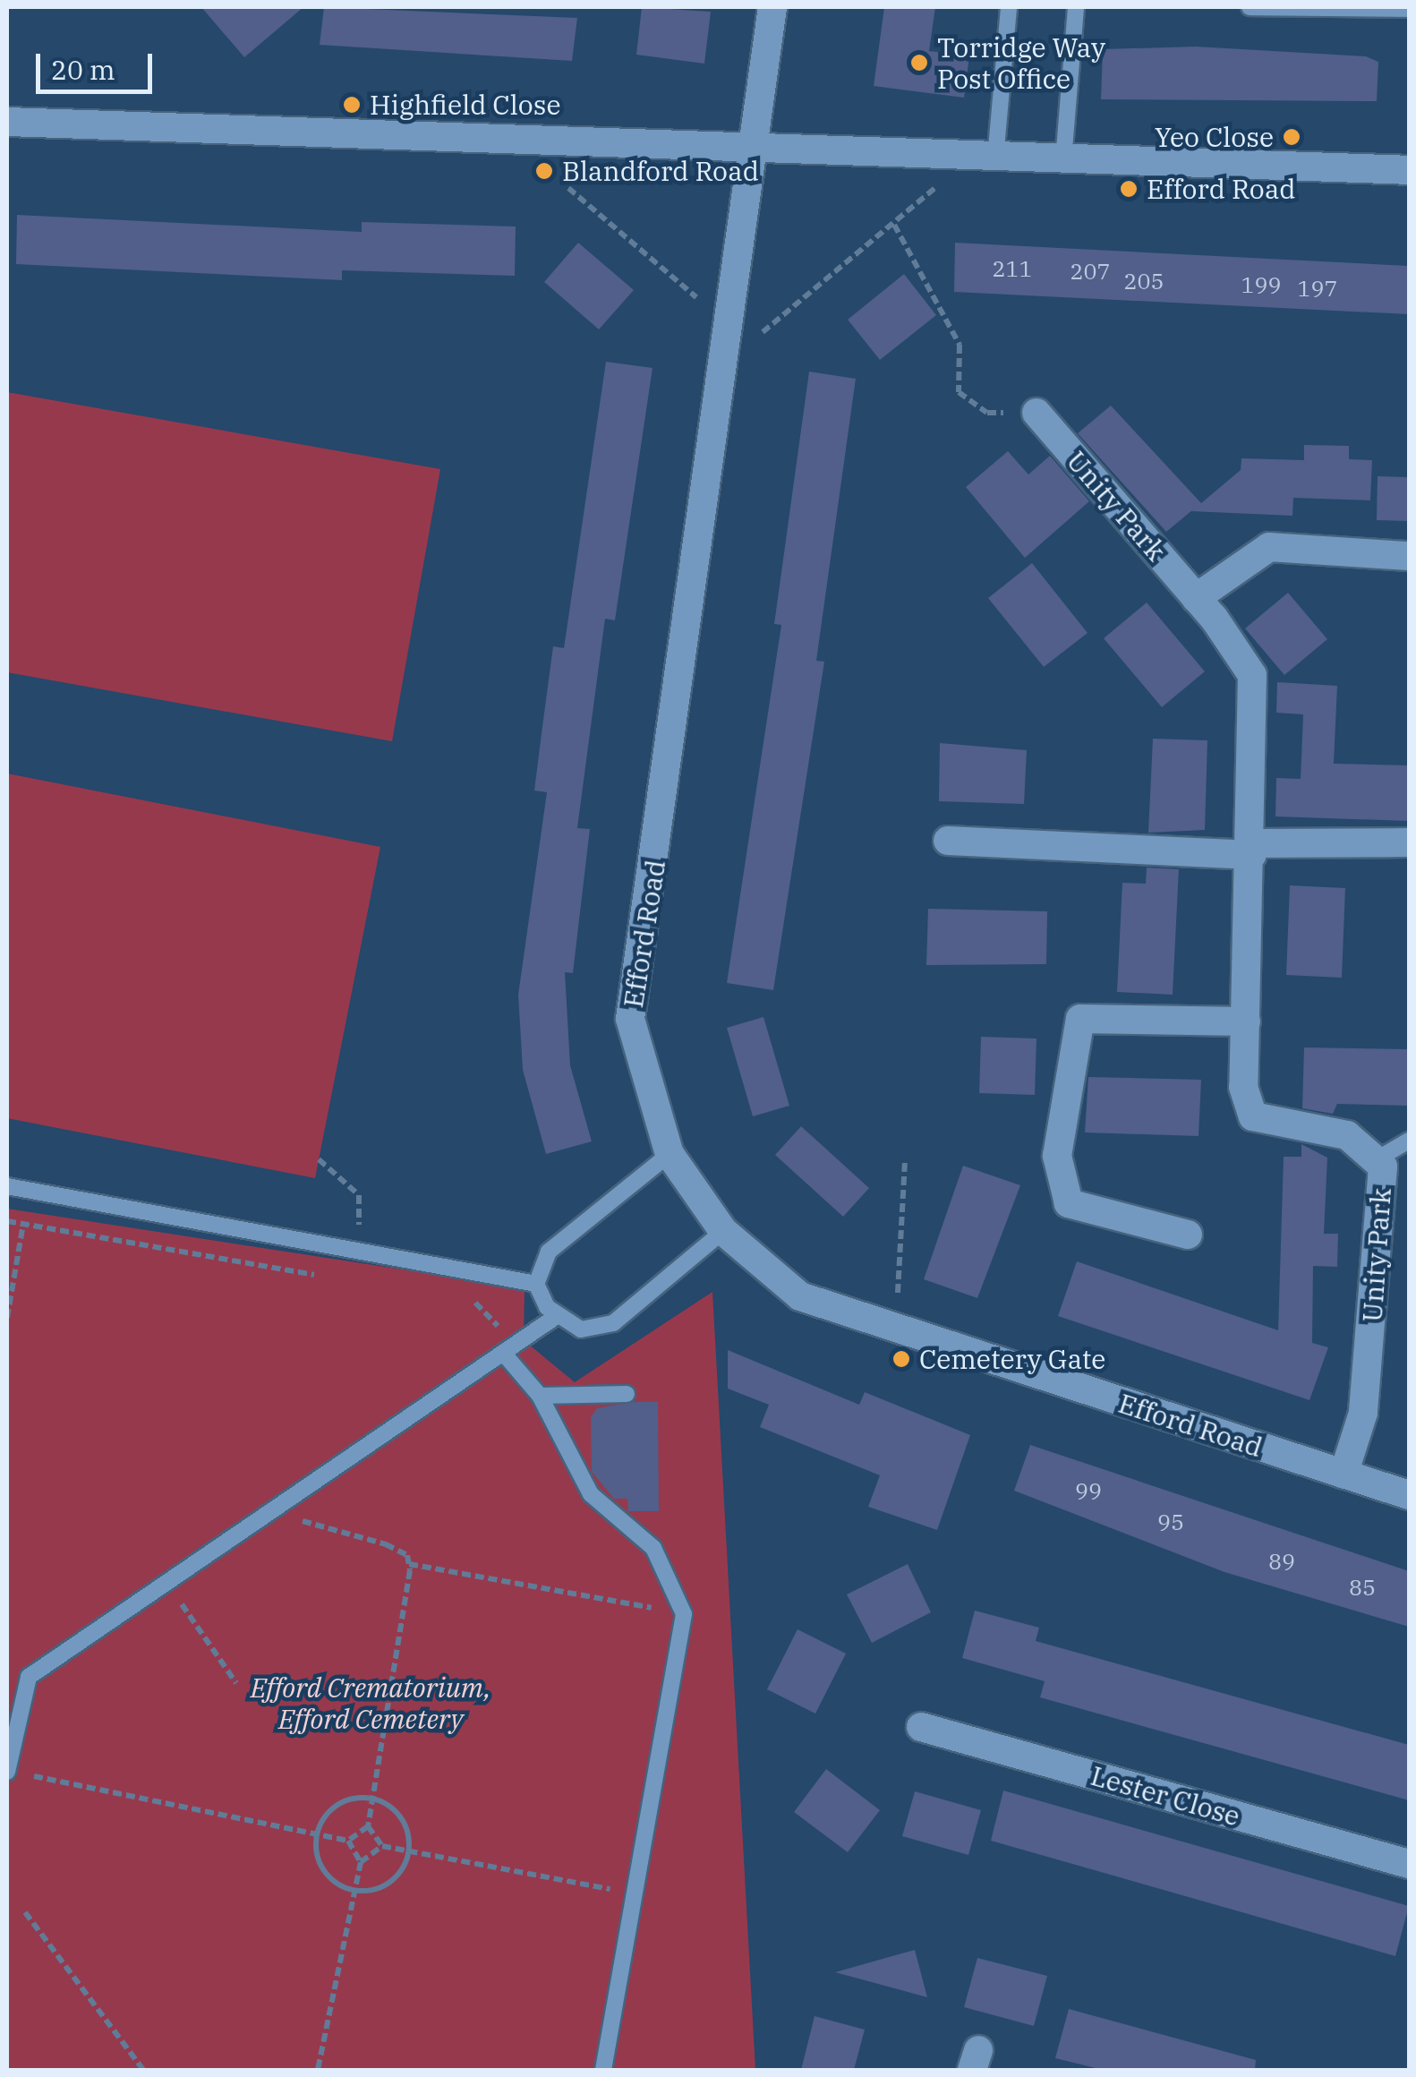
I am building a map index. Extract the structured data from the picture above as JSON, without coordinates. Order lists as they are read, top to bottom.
{
  "streets": {
    "street": ["Unity Park", "Efford Road", "Lester Close"]
  },
  "crossings": [
    ["Unity Park", "Efford Road"]
  ],
  "parks": ["Efford Crematorium, Efford Cemetery"],
  "places": [
    "Torridge Way Post Office",
    "Highfield Close",
    "Yeo Close",
    "Blandford Road",
    "Efford Road",
    "Cemetery Gate"
  ],
  "house_numbers": [
    "211",
    "207",
    "205",
    "199",
    "197",
    "99",
    "95",
    "89",
    "85"
  ],
  "scale_bar": "20 m"
}
